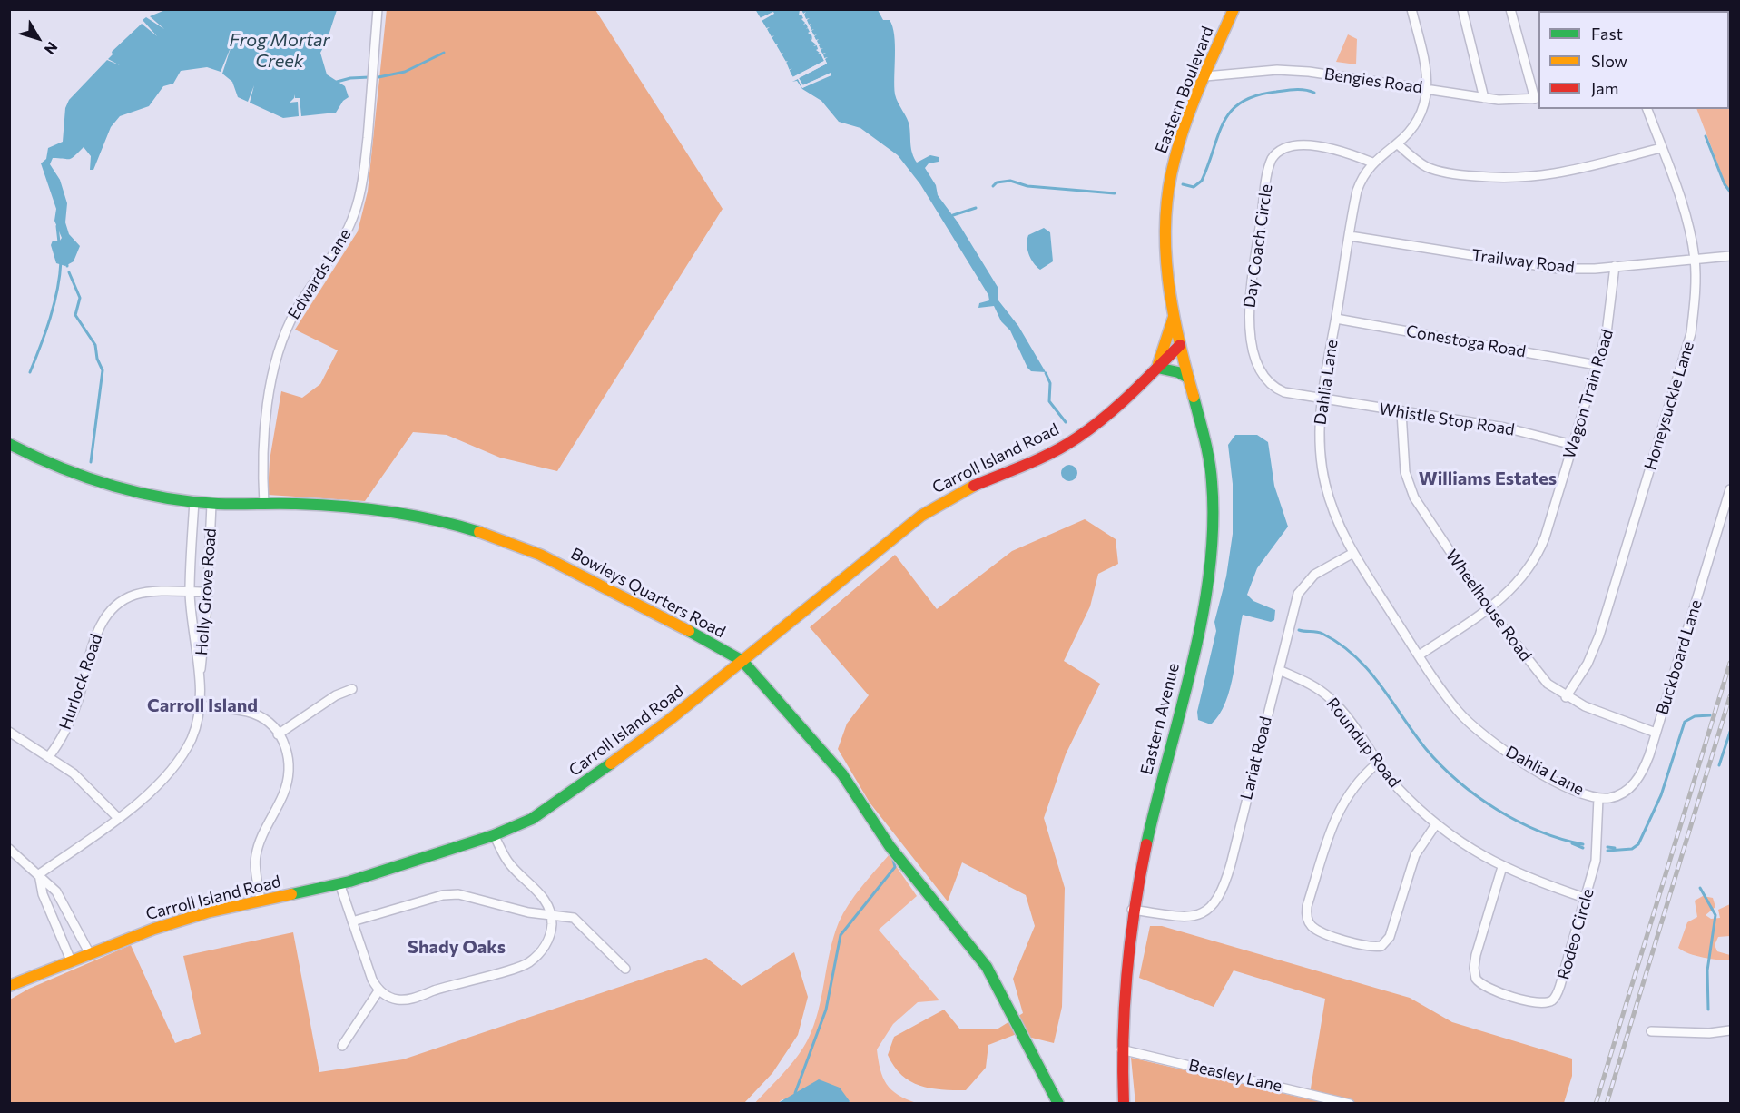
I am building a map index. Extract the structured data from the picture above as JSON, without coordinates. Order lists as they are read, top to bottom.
{
  "streets": {
    "street": [
      "Bengies Road",
      "Eastern Boulevard",
      "Day Coach Circle",
      "Trailway Road",
      "Edwards Lane",
      "Conestoga Road",
      "Dahlia Lane",
      "Wagon Train Road",
      "Honeysuckle Lane",
      "Whistle Stop Road",
      "Carroll Island Road",
      "Holly Grove Road",
      "Bowleys Quarters Road",
      "Wheelhouse Road",
      "Buckboard Lane",
      "Hurlock Road",
      "Eastern Avenue",
      "Roundup Road",
      "Lariat Road",
      "Rodeo Circle",
      "Beasley Lane"
    ]
  },
  "crossings": [
    ["Bengies Road", "Eastern Boulevard"],
    ["Bengies Road", "Dahlia Lane"],
    ["Eastern Boulevard", "Carroll Island Road"],
    ["Eastern Boulevard", "Eastern Avenue"],
    ["Day Coach Circle", "Dahlia Lane"],
    ["Day Coach Circle", "Whistle Stop Road"],
    ["Trailway Road", "Dahlia Lane"],
    ["Trailway Road", "Wagon Train Road"],
    ["Trailway Road", "Honeysuckle Lane"],
    ["Edwards Lane", "Bowleys Quarters Road"],
    ["Conestoga Road", "Dahlia Lane"],
    ["Conestoga Road", "Wagon Train Road"],
    ["Dahlia Lane", "Wagon Train Road"],
    ["Dahlia Lane", "Whistle Stop Road"],
    ["Dahlia Lane", "Buckboard Lane"],
    ["Dahlia Lane", "Lariat Road"],
    ["Dahlia Lane", "Rodeo Circle"],
    ["Wagon Train Road", "Whistle Stop Road"],
    ["Wagon Train Road", "Wheelhouse Road"],
    ["Honeysuckle Lane", "Wheelhouse Road"],
    ["Whistle Stop Road", "Wheelhouse Road"],
    ["Carroll Island Road", "Bowleys Quarters Road"],
    ["Carroll Island Road", "Eastern Avenue"],
    ["Holly Grove Road", "Bowleys Quarters Road"],
    ["Holly Grove Road", "Hurlock Road"],
    ["Wheelhouse Road", "Buckboard Lane"],
    ["Buckboard Lane", "Rodeo Circle"],
    ["Eastern Avenue", "Lariat Road"],
    ["Eastern Avenue", "Beasley Lane"],
    ["Roundup Road", "Lariat Road"],
    ["Roundup Road", "Rodeo Circle"]
  ],
  "districts": ["Williams Estates", "Carroll Island", "Shady Oaks"],
  "water": ["Frog Mortar Creek"],
  "legend": ["Fast", "Slow", "Jam"],
  "north": "bottom right"
}
